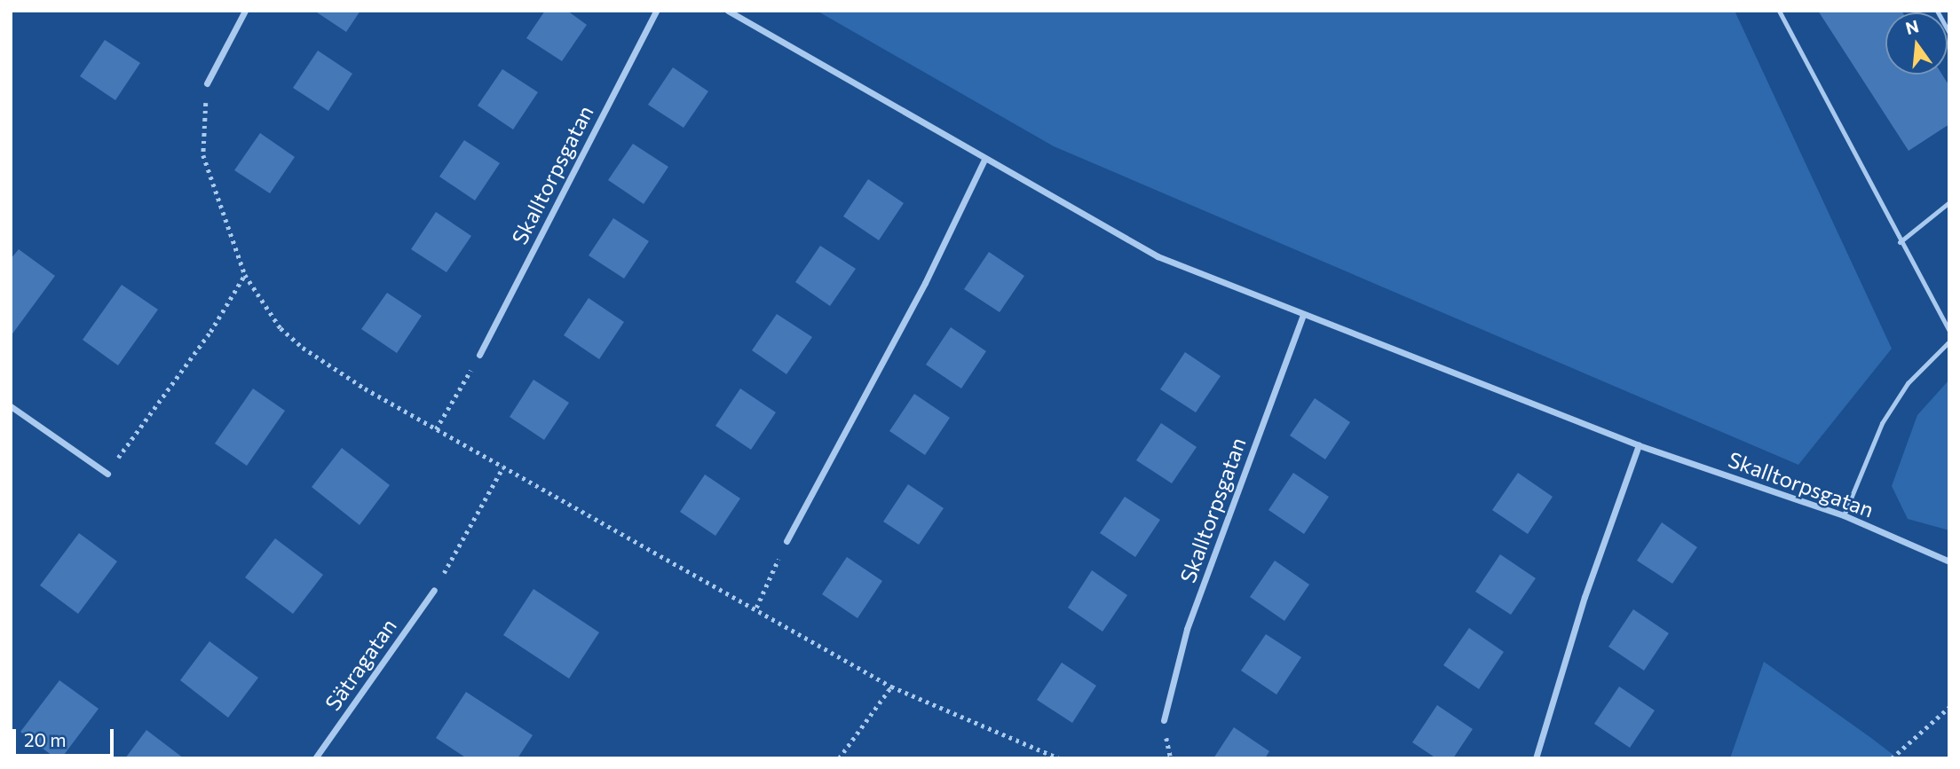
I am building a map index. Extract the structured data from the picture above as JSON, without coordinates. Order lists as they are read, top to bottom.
{
  "streets": {
    "street": ["Skalltorpsgatan", "Sätragatan"]
  },
  "scale_bar": "20 m",
  "north": "top"
}
